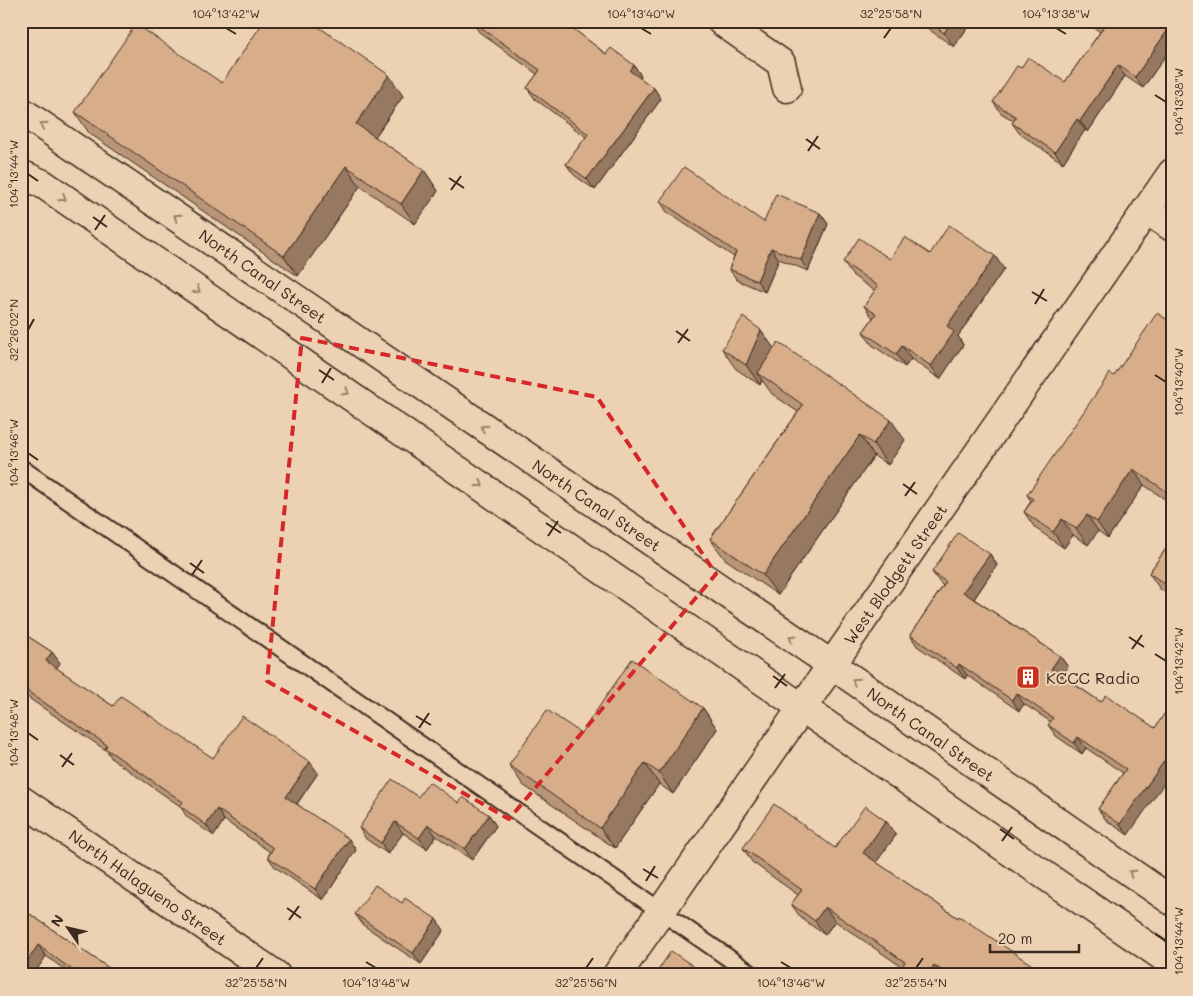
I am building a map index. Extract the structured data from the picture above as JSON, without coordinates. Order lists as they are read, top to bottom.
{
  "streets": {
    "main road": ["North Canal Street", "West Blodgett Street", "North Halagueno Street"]
  },
  "crossings": [
    ["North Canal Street", "West Blodgett Street"]
  ],
  "places": {
    "building": ["KCCC Radio"]
  },
  "scale_bar": "20 m",
  "north": "top left",
  "coordinates": [
    "104°13'42\"W",
    "104°13'40\"W",
    "32°25'58\"N",
    "104°13'38\"W",
    "104°13'44\"W",
    "32°26'02\"N",
    "104°13'46\"W",
    "104°13'48\"W",
    "32°25'56\"N",
    "32°25'54\"N"
  ]
}
